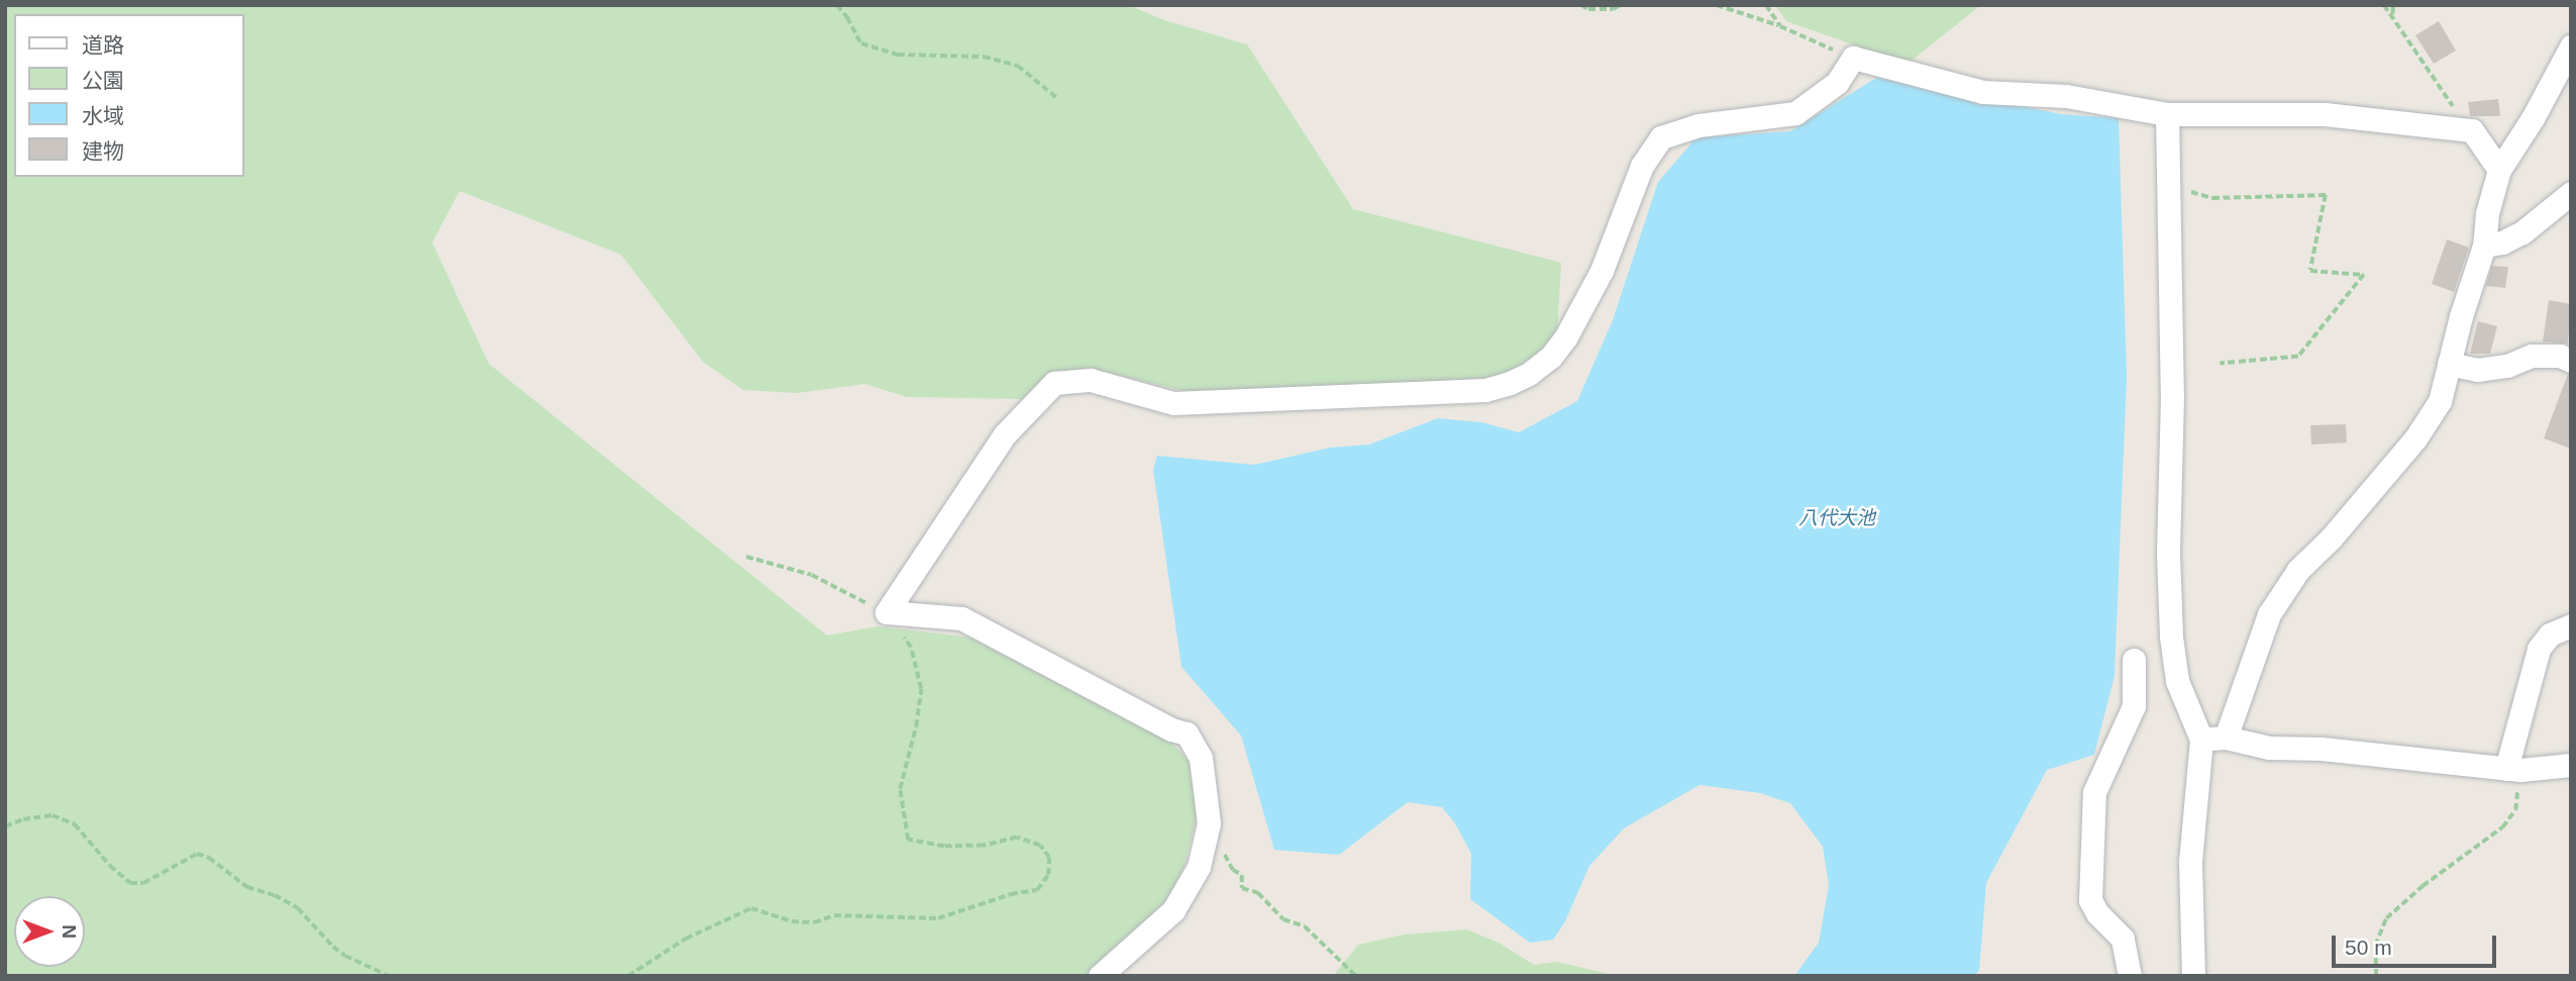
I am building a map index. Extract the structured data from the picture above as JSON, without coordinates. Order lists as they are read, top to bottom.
{
  "water": ["八代大池"],
  "legend": [
    "道路",
    "公園",
    "水域",
    "建物"
  ],
  "scale_bar": "50 m",
  "north": "right"
}
